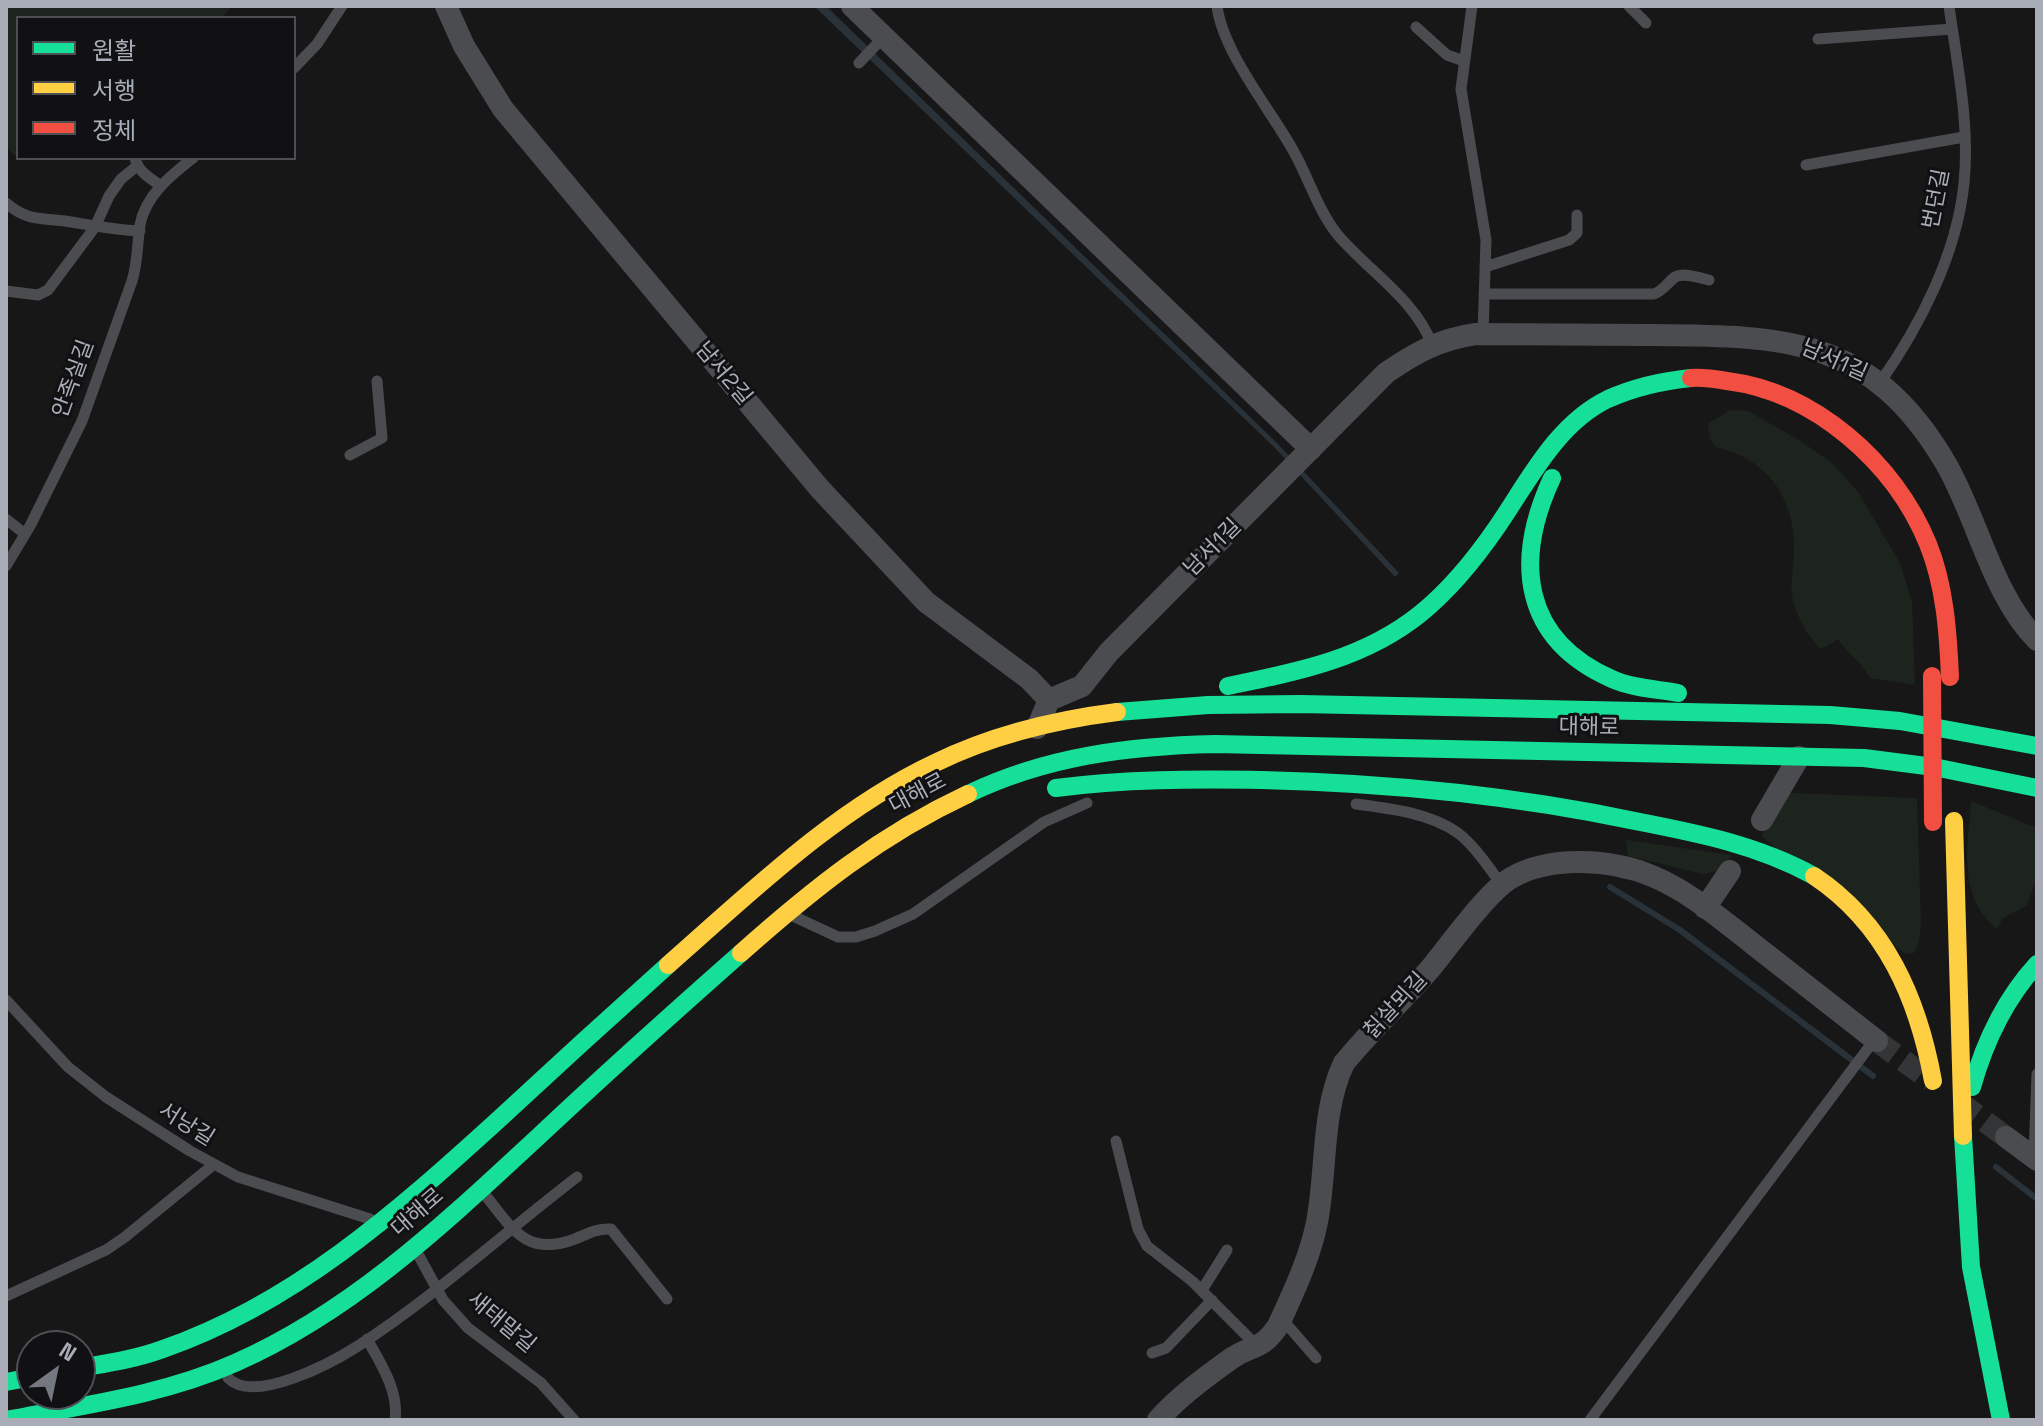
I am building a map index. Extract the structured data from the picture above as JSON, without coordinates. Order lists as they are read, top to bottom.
{
  "streets": {
    "highway": ["대해로"],
    "street": ["남서1길", "남서2길", "칡살뫼길"],
    "lane": [
      "번던길",
      "안족실길",
      "서낭길",
      "새태말길"
    ]
  },
  "crossings": [
    ["번던길", "남서1길"],
    ["남서1길", "남서2길"],
    ["대해로", "서낭길"],
    ["대해로", "새태말길"]
  ],
  "legend": ["원활", "서행", "정체"],
  "north": "top right"
}
